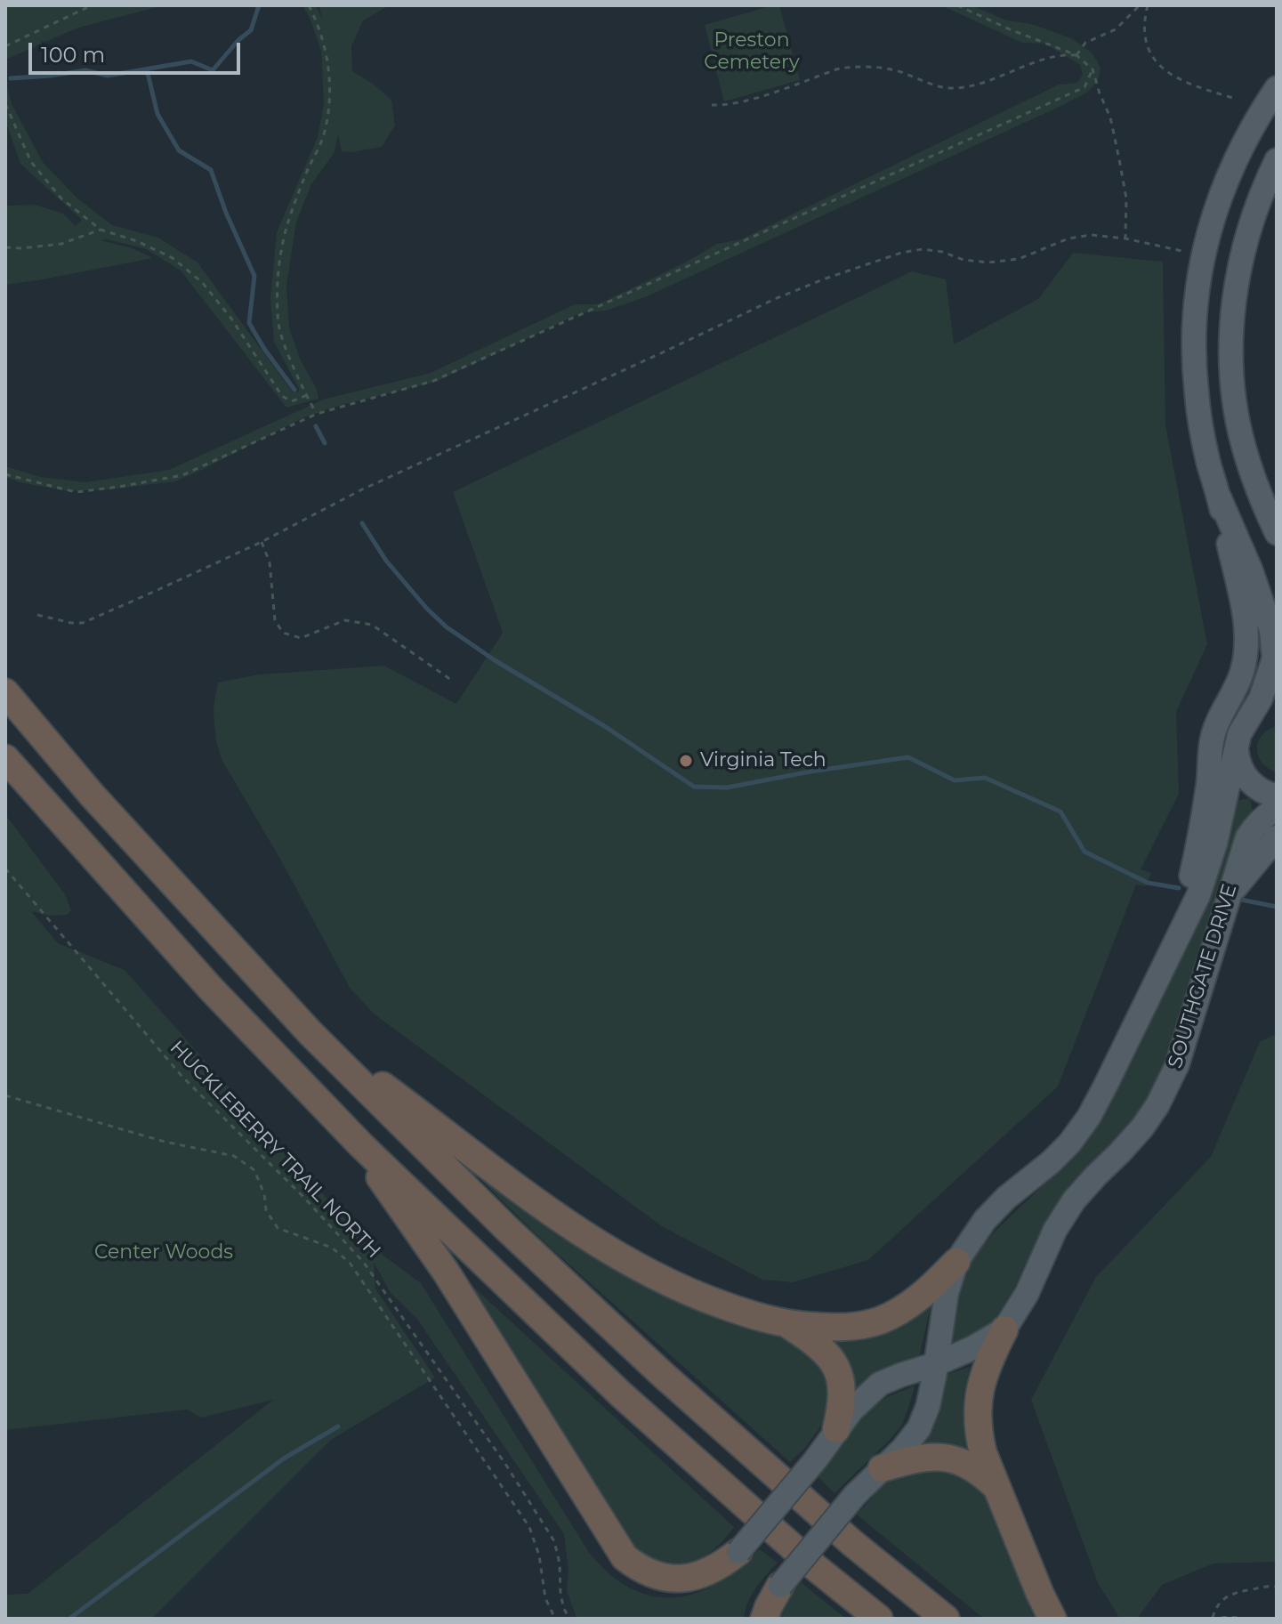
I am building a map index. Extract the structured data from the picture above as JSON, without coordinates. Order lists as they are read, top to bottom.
{
  "streets": {
    "main road": ["SOUTHGATE DRIVE"],
    "path": ["HUCKLEBERRY TRAIL NORTH"]
  },
  "parks": ["Preston Cemetery", "Center Woods"],
  "places": ["Virginia Tech"],
  "scale_bar": "100 m"
}
